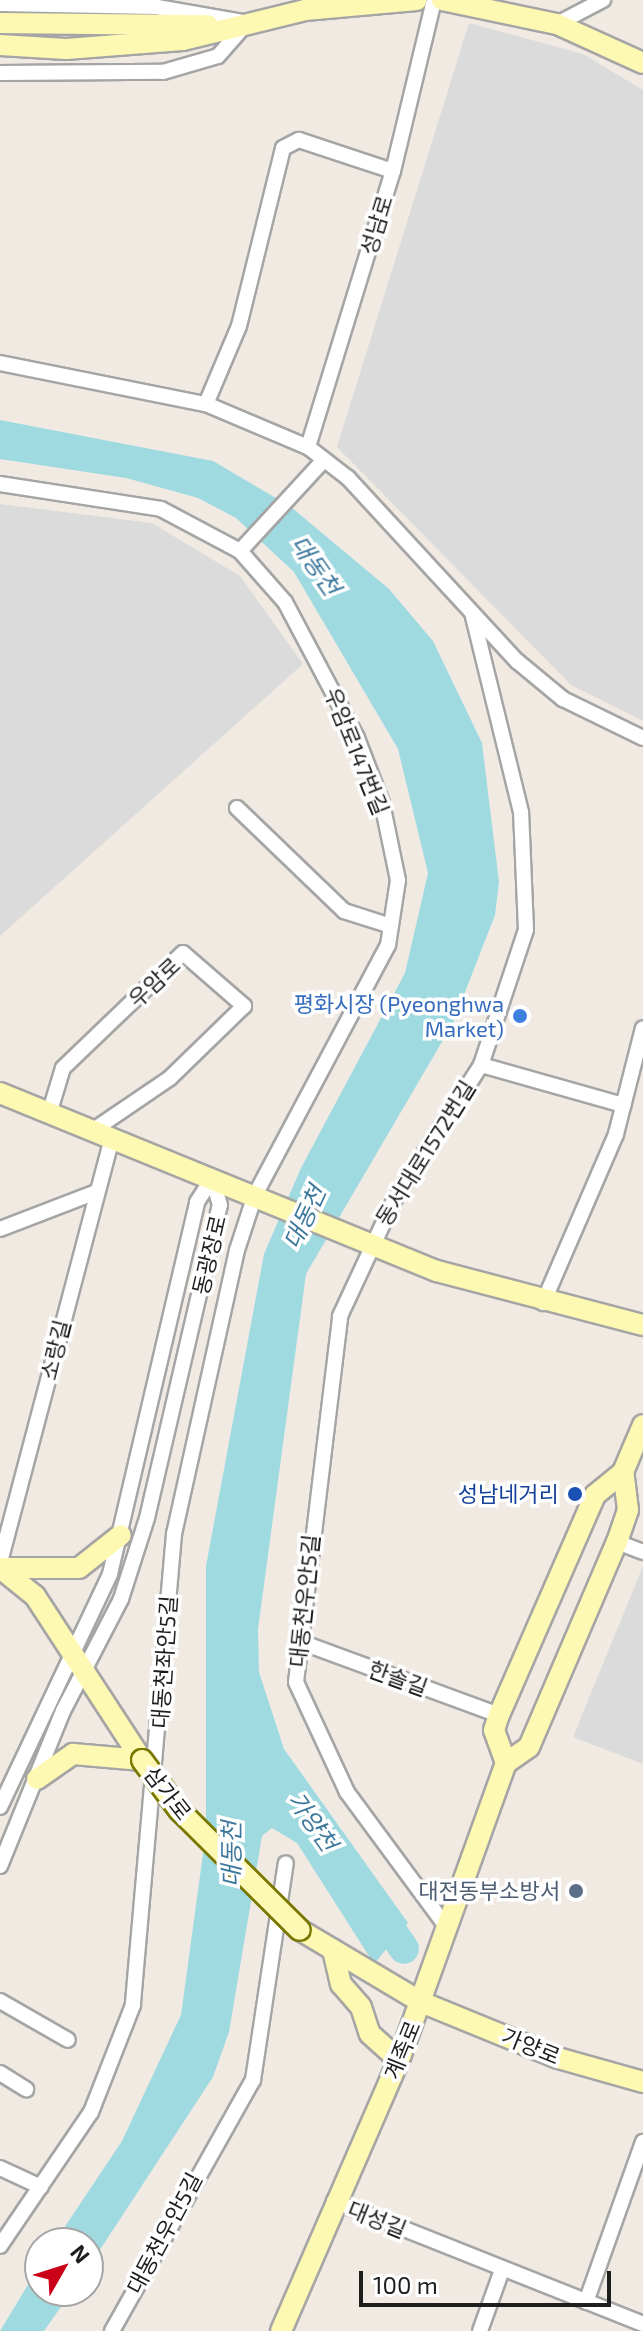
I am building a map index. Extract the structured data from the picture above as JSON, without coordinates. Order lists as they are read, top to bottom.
{
  "streets": {
    "main road": ["삼가로", "가양로", "계족로"],
    "street": [
      "성남로",
      "우암로147번길",
      "우암로",
      "동서대로1572번길",
      "동광장로",
      "소랑길",
      "대동천우안5길",
      "대동천좌안5길",
      "한솔길",
      "대성길"
    ]
  },
  "crossings": [
    ["우암로147번길", "대동천좌안5길"],
    ["동서대로1572번길", "대동천우안5길"],
    ["동광장로", "삼가로"],
    ["소랑길", "삼가로"],
    ["대동천우안5길", "한솔길"],
    ["대동천우안5길", "계족로"],
    ["한솔길", "계족로"],
    ["삼가로", "가양로"],
    ["삼가로", "계족로"],
    ["가양로", "계족로"],
    ["계족로", "대성길"]
  ],
  "water": ["대동천", "가양천"],
  "places": ["평화시장 (Pyeonghwa Market)", "성남네거리", "대전동부소방서"],
  "scale_bar": "100 m",
  "north": "top right"
}
